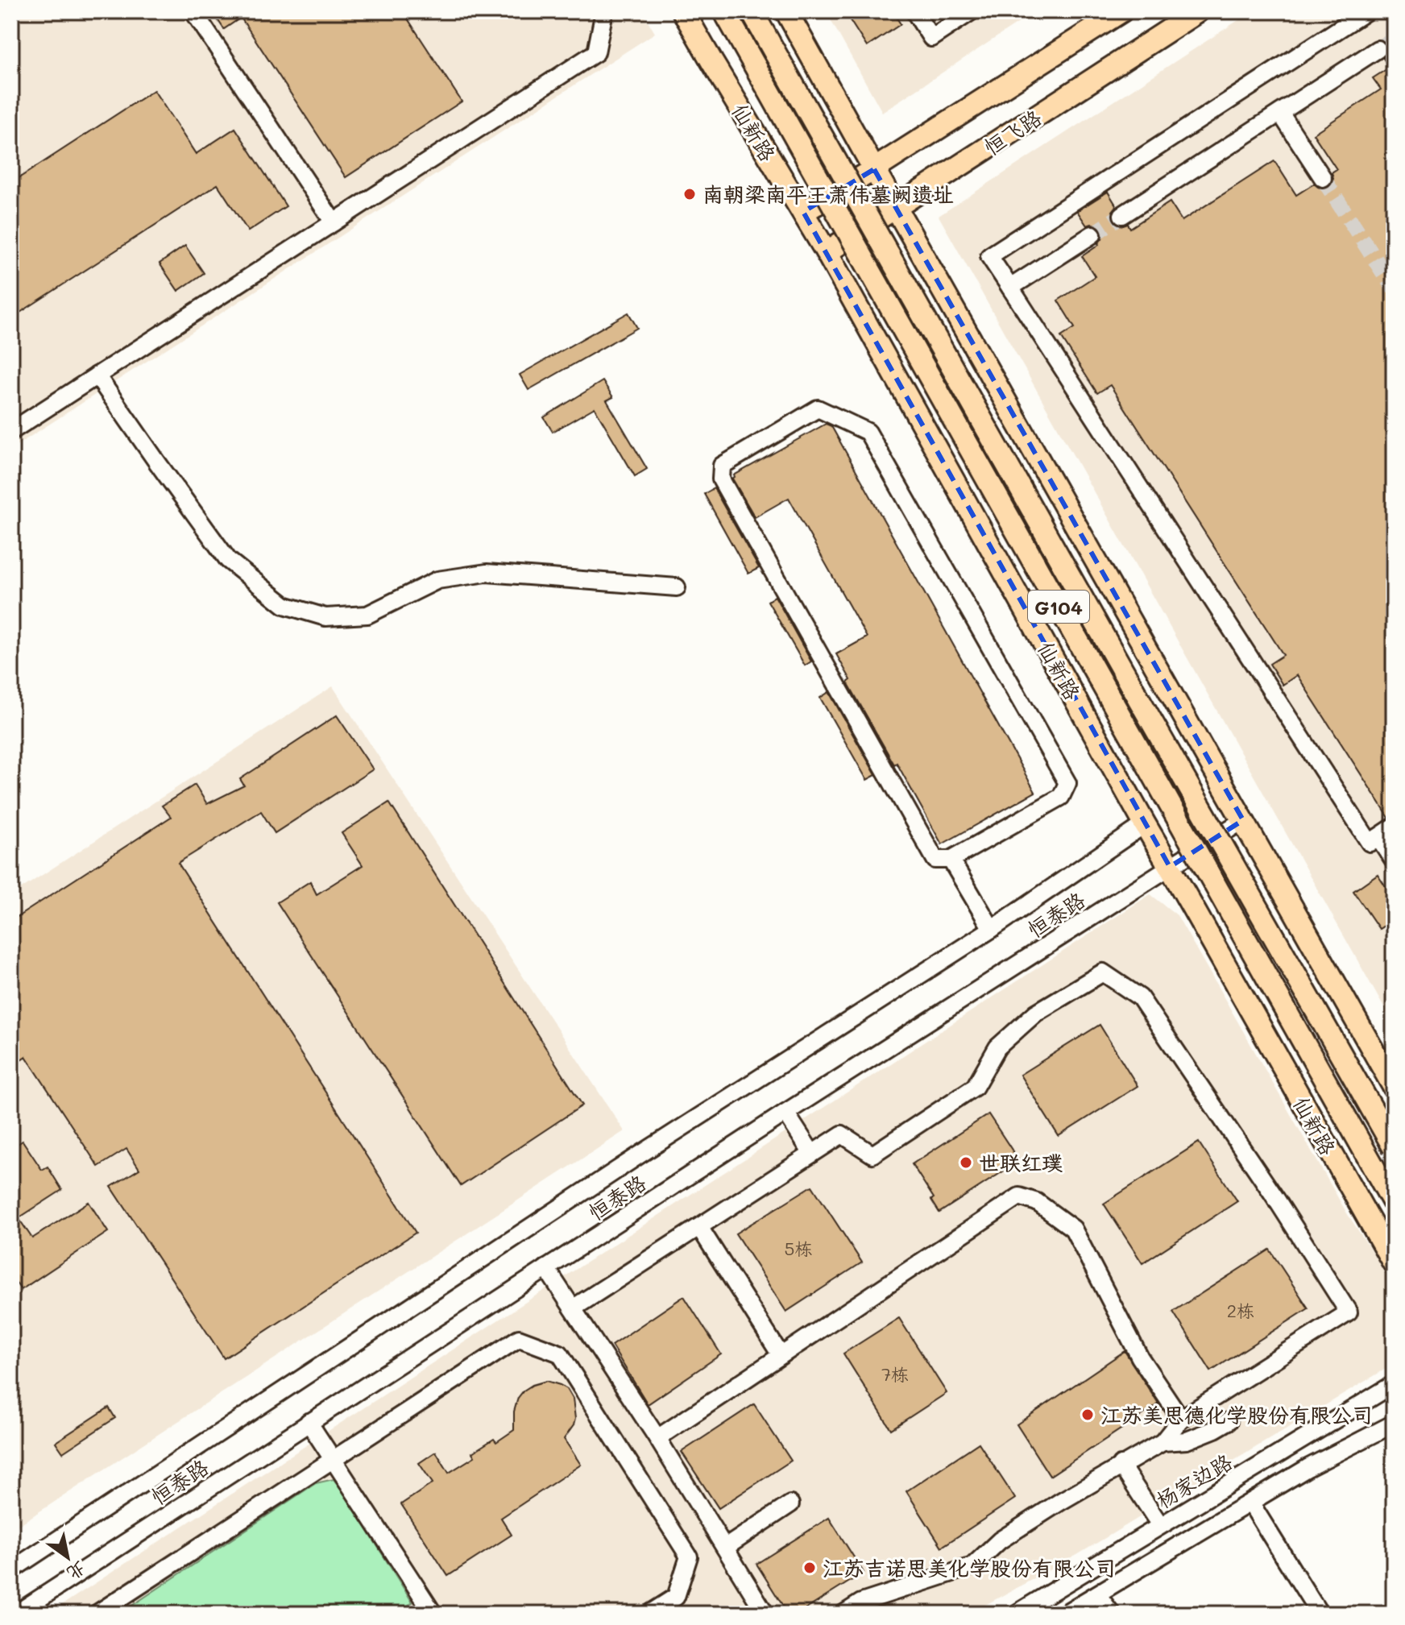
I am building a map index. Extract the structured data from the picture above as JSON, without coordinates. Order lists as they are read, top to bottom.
{
  "streets": {
    "main road": ["仙新路", "恒飞路", "G104"],
    "street": ["恒泰路", "杨家边路"]
  },
  "crossings": [
    ["仙新路", "恒飞路"],
    ["仙新路", "恒泰路"]
  ],
  "places": [
    "南朝梁南平王萧伟墓阙遗址",
    "世联红璞",
    "江苏美思德化学股份有限公司",
    "江苏吉诺思美化学股份有限公司"
  ],
  "house_numbers": ["5栋", "2栋", "7栋"],
  "north": "bottom right"
}
